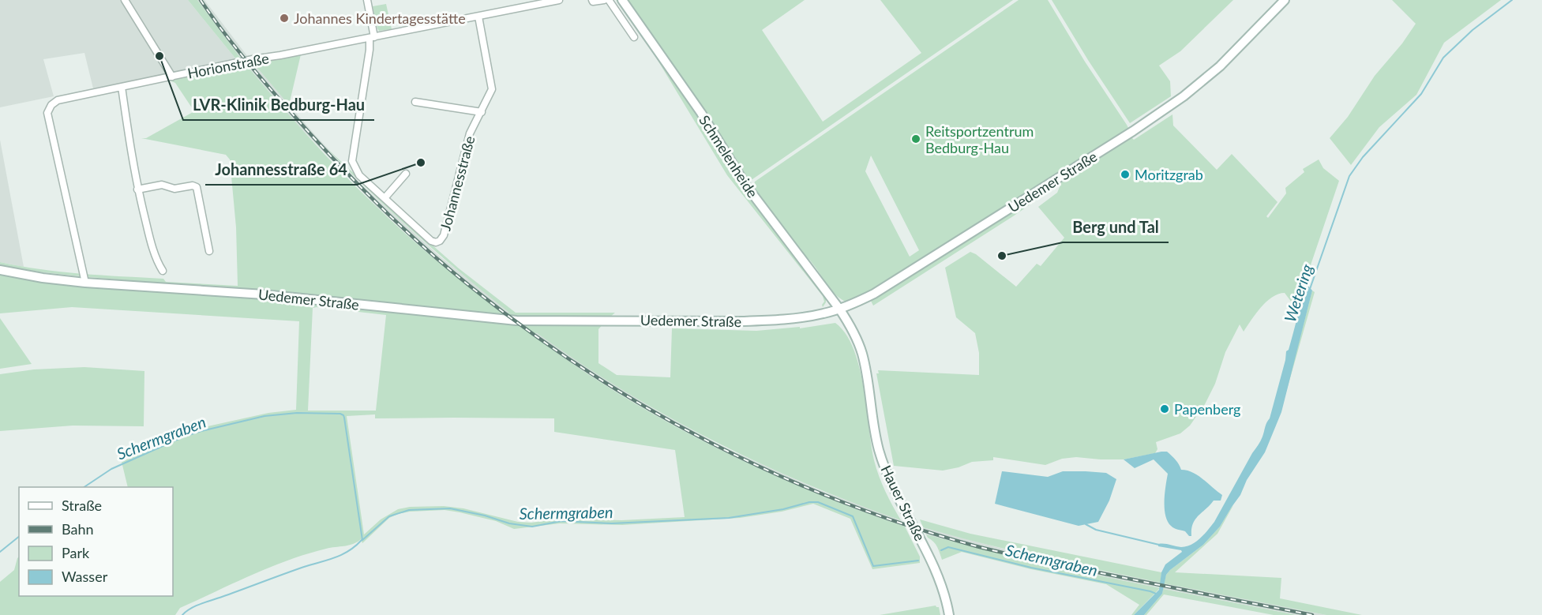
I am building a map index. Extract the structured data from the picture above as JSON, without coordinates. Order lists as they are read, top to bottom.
{
  "streets": {
    "main road": ["Schmelenheide", "Uedemer Straße", "Hauer Straße"],
    "street": ["Horionstraße", "Johannesstraße"]
  },
  "crossings": [
    ["Horionstraße", "Uedemer Straße"],
    ["Horionstraße", "Johannesstraße"],
    ["Schmelenheide", "Uedemer Straße"],
    ["Schmelenheide", "Hauer Straße"],
    ["Uedemer Straße", "Hauer Straße"]
  ],
  "water": ["Wetering", "Schermgraben"],
  "places": [
    "Johannes Kindertagesstätte",
    "LVR-Klinik Bedburg-Hau",
    "Reitsportzentrum Bedburg-Hau",
    "Johannesstraße 64",
    "Moritzgrab",
    "Berg und Tal",
    "Papenberg"
  ],
  "legend": [
    "Straße",
    "Bahn",
    "Park",
    "Wasser"
  ]
}
